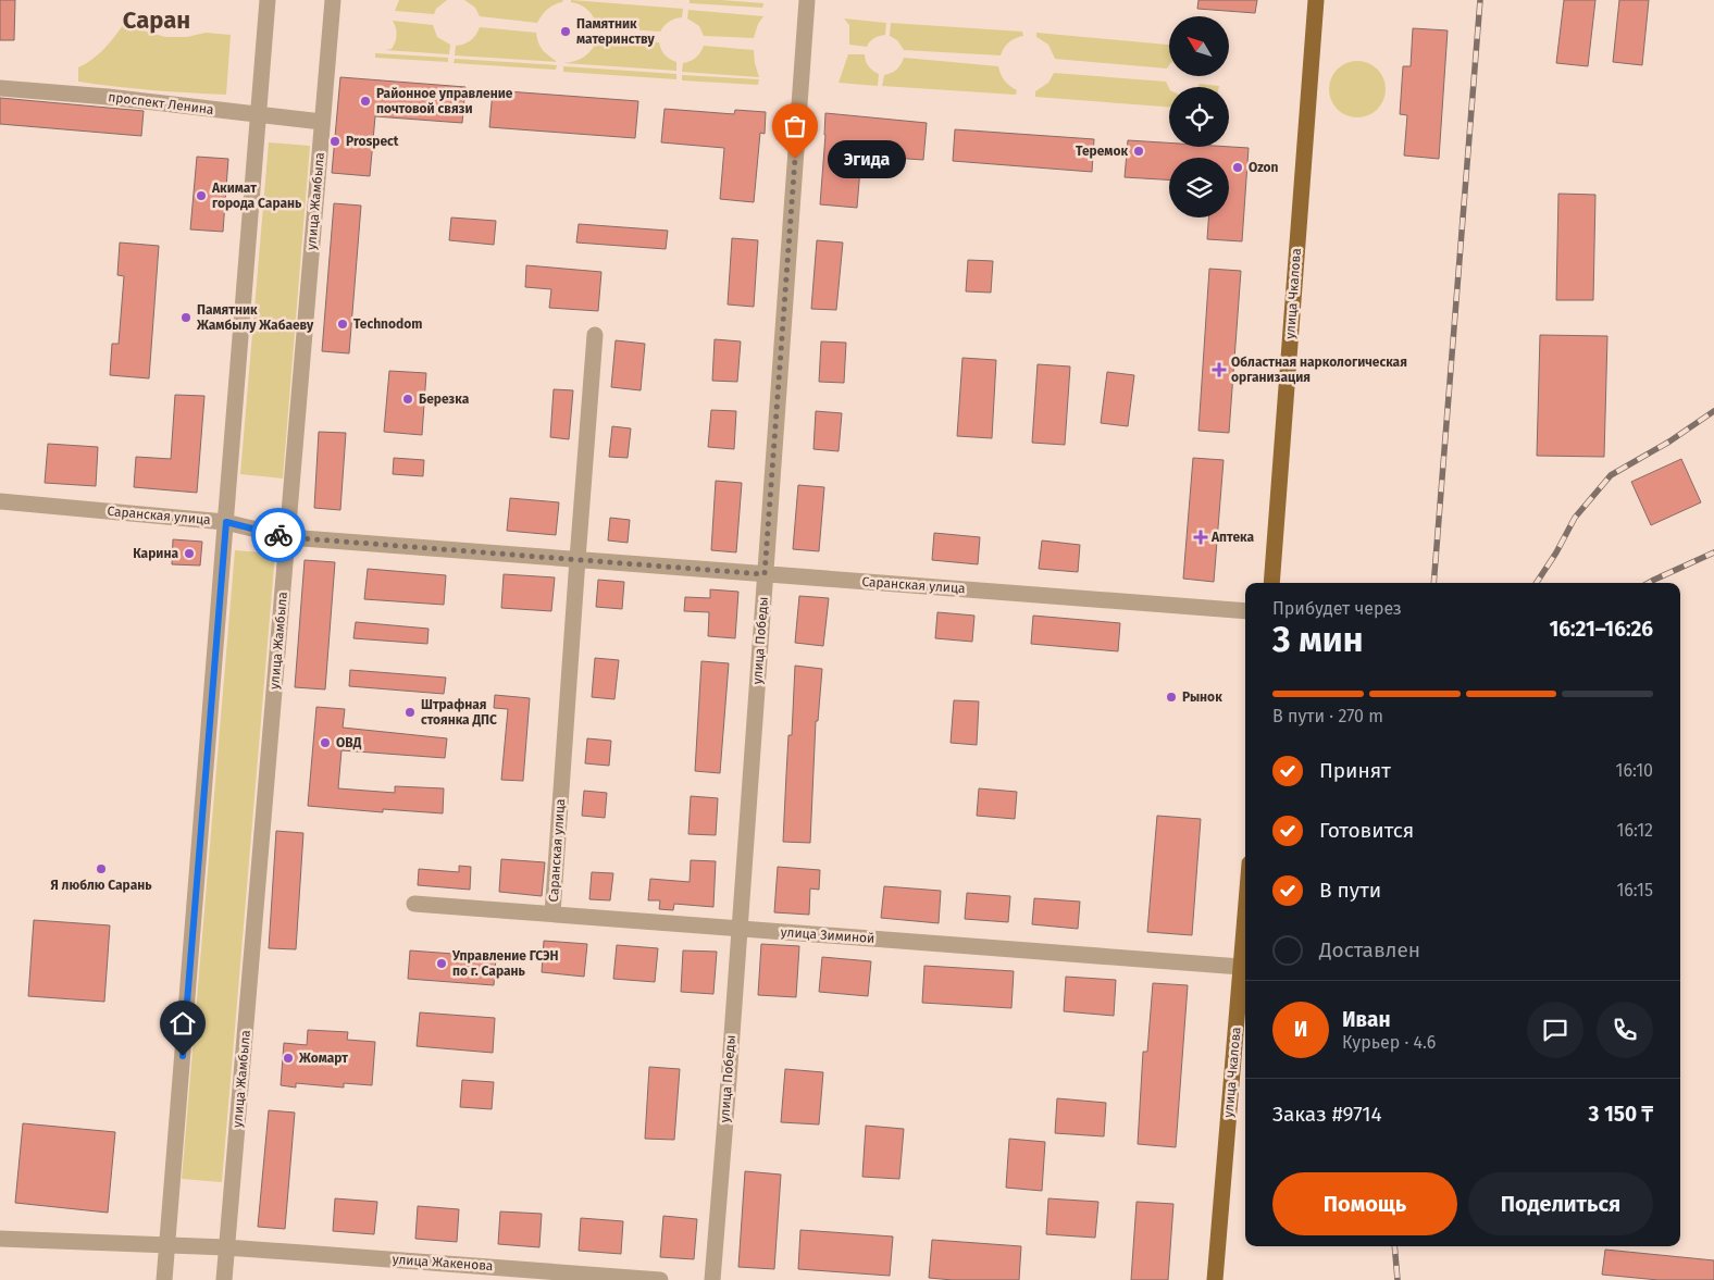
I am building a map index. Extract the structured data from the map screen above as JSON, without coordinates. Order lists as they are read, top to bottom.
{
  "streets": {
    "main road": ["улица Чкалова"],
    "street": [
      "проспект Ленина",
      "улица Жамбыла",
      "Саранская улица",
      "улица Победы",
      "улица Зиминой",
      "улица Жакенова"
    ]
  },
  "crossings": [
    ["проспект Ленина", "улица Жамбыла"],
    ["улица Жамбыла", "Саранская улица"],
    ["улица Жамбыла", "улица Жакенова"],
    ["улица Чкалова", "улица Зиминой"],
    ["Саранская улица", "улица Победы"],
    ["Саранская улица", "улица Зиминой"],
    ["улица Победы", "улица Зиминой"]
  ],
  "districts": ["Саран"],
  "places": {
    "other": [
      "Памятник материнству",
      "Районное управление почтовой связи",
      "Prospect",
      "Теремок",
      "Эгида",
      "Ozon",
      "Акимат города Сарань",
      "Памятник Жамбылу Жабаеву",
      "Technodom",
      "Березка",
      "Карина",
      "Рынок",
      "Штрафная стоянка ДПС",
      "ОВД",
      "Я люблю Сарань",
      "Управление ГСЭН по г. Сарань",
      "Жомарт"
    ],
    "health": ["Областная наркологическая организация", "Аптека"]
  },
  "north": "top left",
  "page": {
    "bubble": "Эгида",
    "heading": ["3 мин", "Прибудет через", "16:21–16:26"],
    "panel": [
      "Иван",
      "Курьер · 4.6",
      "Заказ #9714",
      "3 150 ₸"
    ],
    "bar": "В пути · 270 m",
    "list": [
      ["Принят", "16:10"],
      ["Готовится", "16:12"],
      ["В пути", "16:15"],
      "Доставлен"
    ],
    "round": "И",
    "buttons": ["Помощь", "Поделиться"]
  }
}
